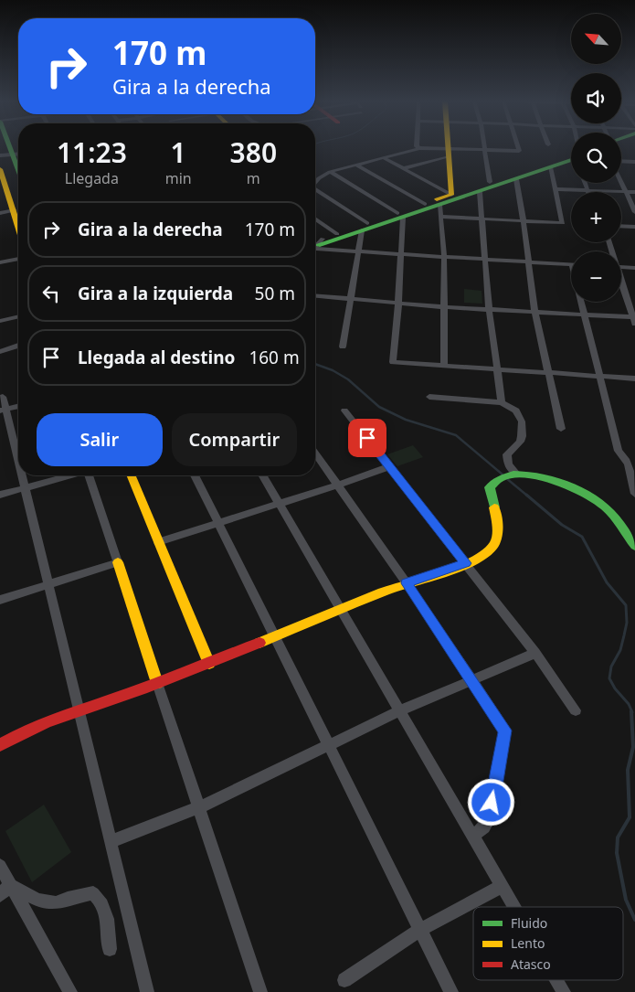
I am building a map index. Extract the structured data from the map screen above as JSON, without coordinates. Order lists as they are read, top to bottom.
{
  "legend": ["Fluido", "Lento", "Atasco"],
  "north": "top left",
  "page": {
    "map_buttons": ["+", "−"],
    "turn": ["170 m", "Gira a la derecha"],
    "eta": [
      "11:23",
      "Llegada",
      "1",
      "min",
      "380",
      "m"
    ],
    "list": [
      {
        "name": "Gira a la derecha",
        "value": "170 m"
      },
      {
        "name": "Gira a la izquierda",
        "value": "50 m"
      },
      {
        "name": "Llegada al destino",
        "value": "160 m"
      }
    ],
    "buttons": ["Salir", "Compartir"]
  }
}
